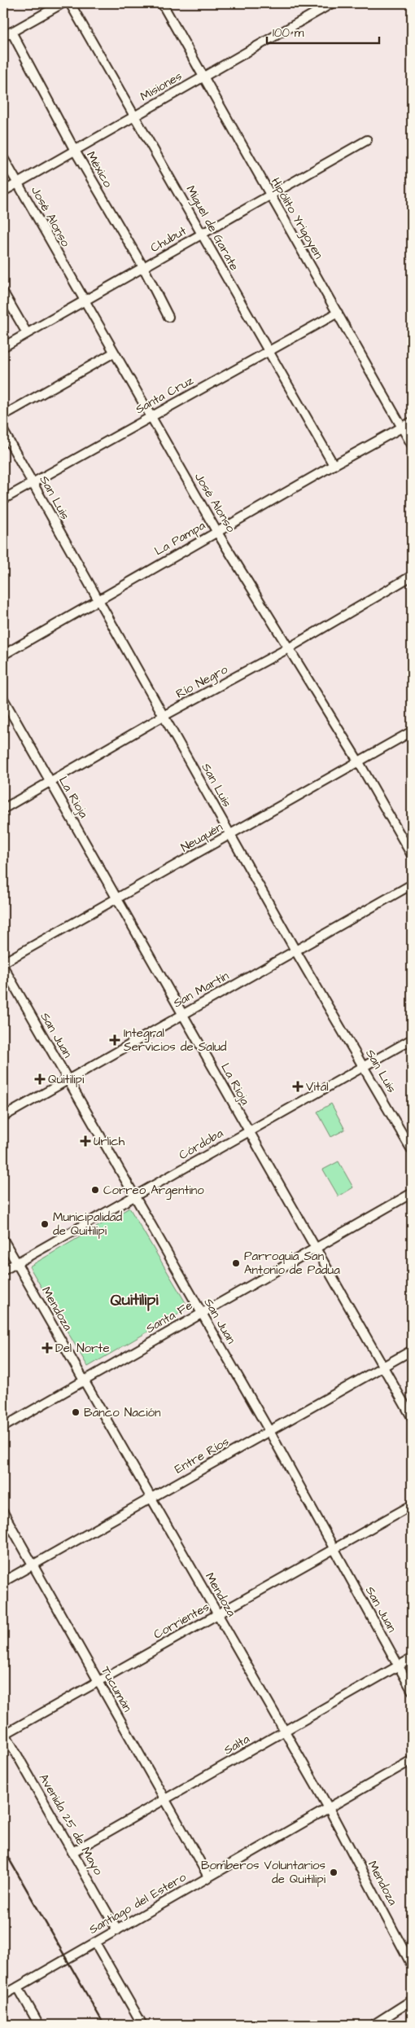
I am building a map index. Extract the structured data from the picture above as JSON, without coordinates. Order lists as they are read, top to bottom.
{
  "streets": {
    "street": [
      "Misiones",
      "México",
      "José Alonso",
      "Hipólito Yrigoyen",
      "Miguel de Garate",
      "Chubut",
      "Santa Cruz",
      "San Luis",
      "La Pampa",
      "Río Negro",
      "La Rioja",
      "Neuquén",
      "San Martín",
      "San Juan",
      "Córdoba",
      "Mendoza",
      "Santa Fe",
      "Entre Ríos",
      "Corrientes",
      "Tucumán",
      "Salta",
      "Avenida 25 de Mayo",
      "Santiago del Estero"
    ]
  },
  "crossings": [
    ["Misiones", "México"],
    ["Misiones", "José Alonso"],
    ["Misiones", "Hipólito Yrigoyen"],
    ["Misiones", "Miguel de Garate"],
    ["México", "Chubut"],
    ["José Alonso", "Chubut"],
    ["José Alonso", "Santa Cruz"],
    ["José Alonso", "La Pampa"],
    ["José Alonso", "Río Negro"],
    ["José Alonso", "Neuquén"],
    ["Hipólito Yrigoyen", "Chubut"],
    ["Hipólito Yrigoyen", "Santa Cruz"],
    ["Hipólito Yrigoyen", "La Pampa"],
    ["Miguel de Garate", "Chubut"],
    ["Miguel de Garate", "Santa Cruz"],
    ["Miguel de Garate", "La Pampa"],
    ["Santa Cruz", "San Luis"],
    ["San Luis", "La Pampa"],
    ["San Luis", "Río Negro"],
    ["San Luis", "Neuquén"],
    ["San Luis", "San Martín"],
    ["San Luis", "Córdoba"],
    ["Río Negro", "La Rioja"],
    ["La Rioja", "Neuquén"],
    ["La Rioja", "San Martín"],
    ["La Rioja", "Córdoba"],
    ["La Rioja", "Santa Fe"],
    ["La Rioja", "Entre Ríos"],
    ["San Martín", "San Juan"],
    ["San Juan", "Córdoba"],
    ["San Juan", "Santa Fe"],
    ["San Juan", "Entre Ríos"],
    ["San Juan", "Corrientes"],
    ["San Juan", "Salta"],
    ["Córdoba", "Mendoza"],
    ["Mendoza", "Santa Fe"],
    ["Mendoza", "Entre Ríos"],
    ["Mendoza", "Corrientes"],
    ["Mendoza", "Salta"],
    ["Mendoza", "Santiago del Estero"],
    ["Entre Ríos", "Tucumán"],
    ["Corrientes", "Tucumán"],
    ["Corrientes", "Avenida 25 de Mayo"],
    ["Tucumán", "Salta"],
    ["Tucumán", "Santiago del Estero"],
    ["Salta", "Avenida 25 de Mayo"],
    ["Avenida 25 de Mayo", "Santiago del Estero"]
  ],
  "districts": ["Quitilipi"],
  "places": {
    "health": [
      "Integral Servicios de Salud",
      "Quitilipi",
      "Vital",
      "Urlich",
      "Del Norte"
    ],
    "other": [
      "Correo Argentino",
      "Municipalidad de Quitilipi",
      "Parroquia San Antonio de Padua",
      "Banco Nación",
      "Bomberos Voluntarios de Quitilipi"
    ]
  },
  "scale_bar": "100 m"
}
